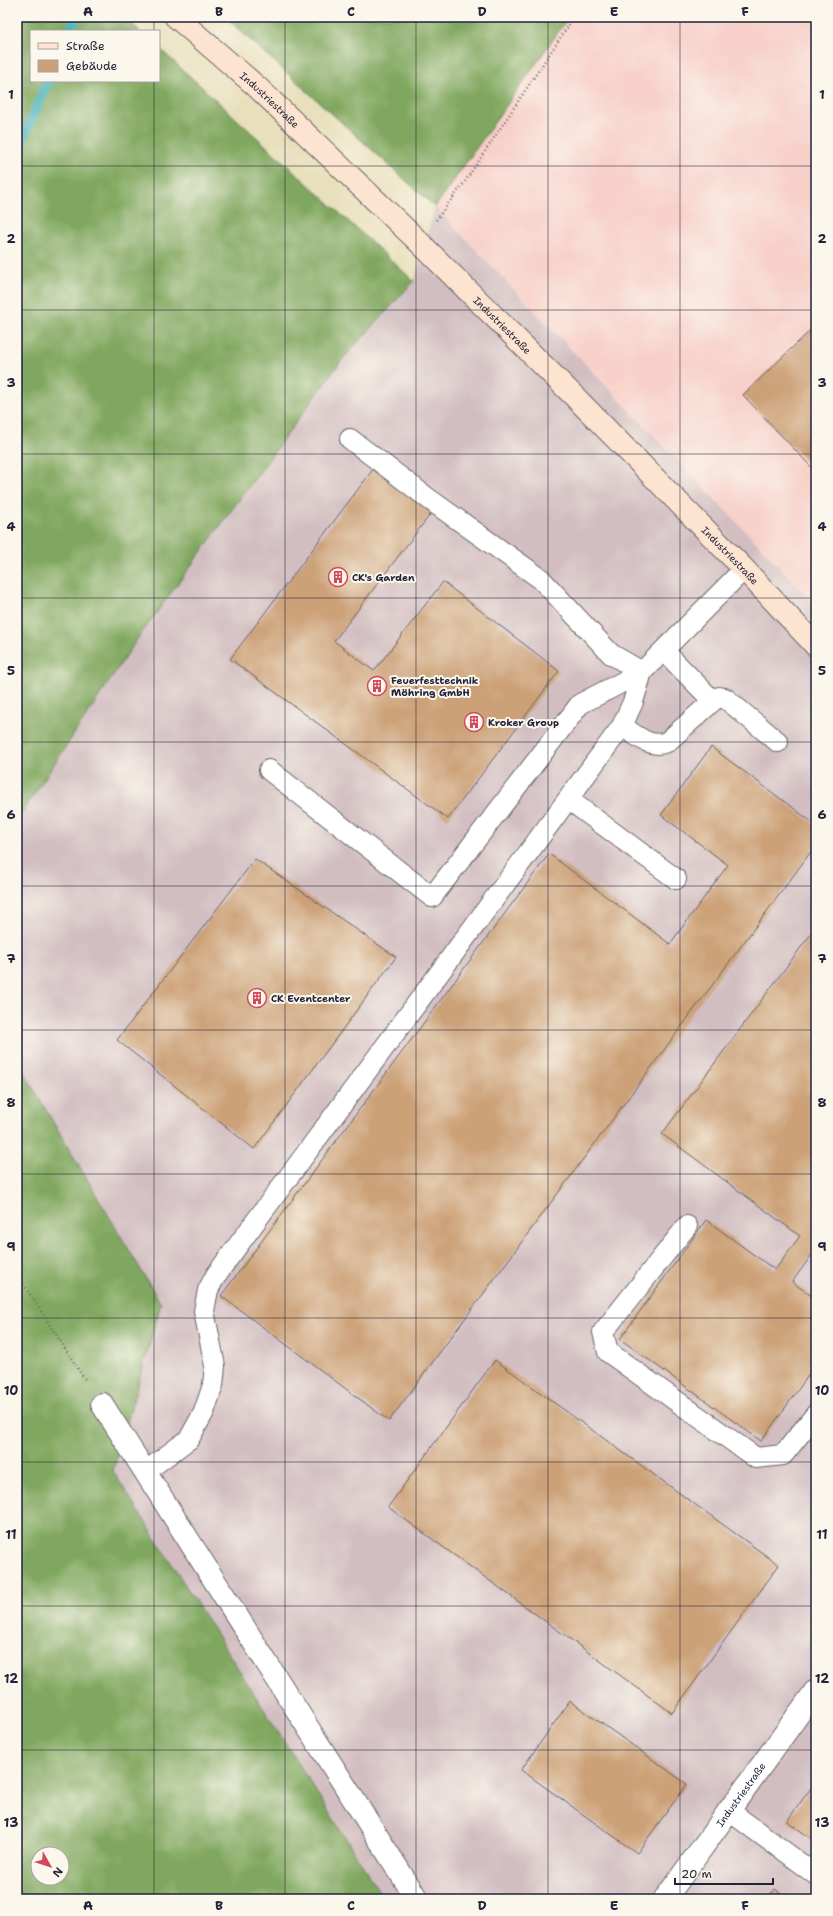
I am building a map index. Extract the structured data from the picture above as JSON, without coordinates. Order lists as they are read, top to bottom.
{
  "streets": {
    "street": ["Industriestraße"]
  },
  "places": {
    "building": [
      "CK's Garden",
      "Feuerfesttechnik Möhring GmbH",
      "Kroker Group",
      "CK Eventcenter"
    ]
  },
  "legend": ["Straße", "Gebäude"],
  "scale_bar": "20 m",
  "north": "bottom right",
  "grid": {
    "columns": [
      "A",
      "B",
      "C",
      "D",
      "E",
      "F"
    ],
    "rows": [
      "1",
      "2",
      "3",
      "4",
      "5",
      "6",
      "7",
      "8",
      "9",
      "10",
      "11",
      "12",
      "13"
    ]
  }
}
